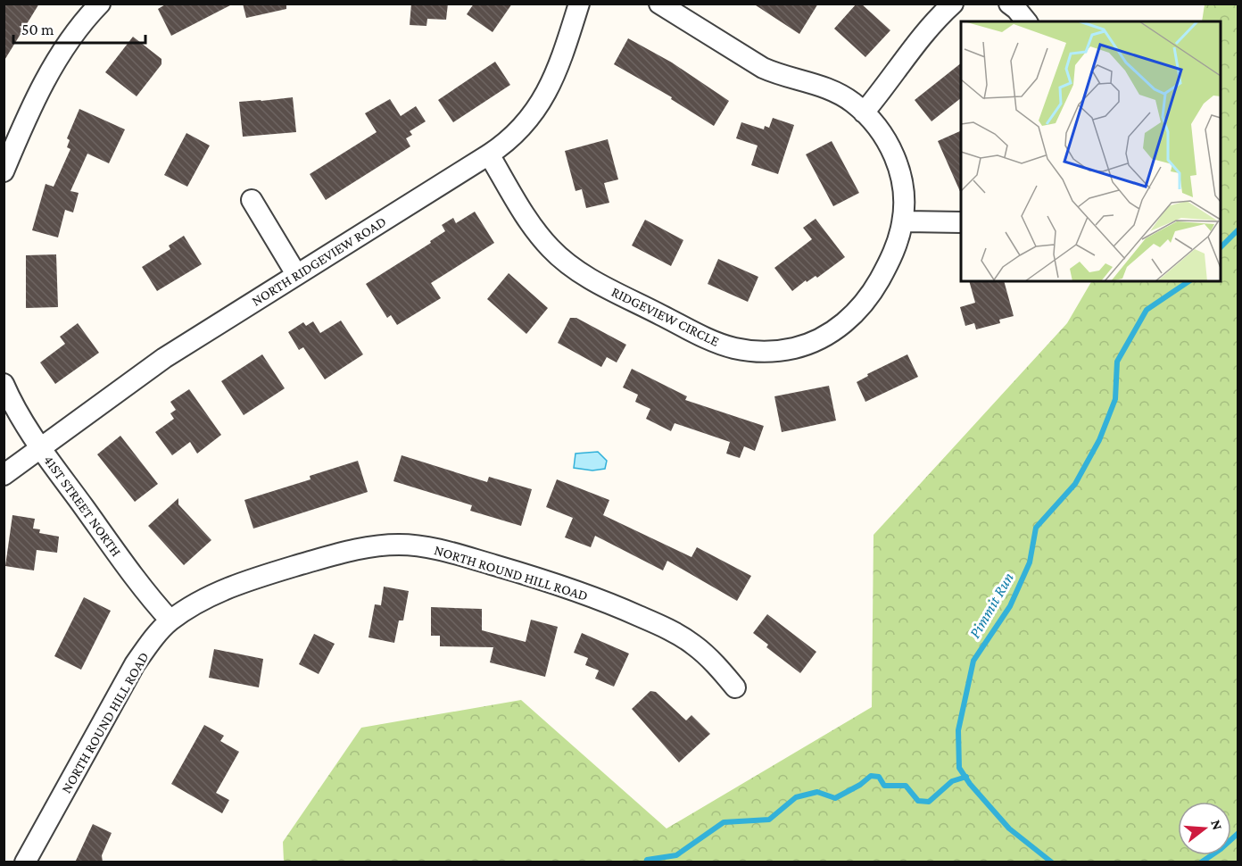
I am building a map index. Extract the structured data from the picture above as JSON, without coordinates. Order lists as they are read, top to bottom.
{
  "streets": {
    "street": [
      "NORTH RIDGEVIEW ROAD",
      "RIDGEVIEW CIRCLE",
      "41ST STREET NORTH",
      "NORTH ROUND HILL ROAD"
    ]
  },
  "crossings": [
    ["NORTH RIDGEVIEW ROAD", "RIDGEVIEW CIRCLE"],
    ["NORTH RIDGEVIEW ROAD", "41ST STREET NORTH"],
    ["41ST STREET NORTH", "NORTH ROUND HILL ROAD"]
  ],
  "water": ["Pimmit Run"],
  "scale_bar": "50 m",
  "north": "right"
}
